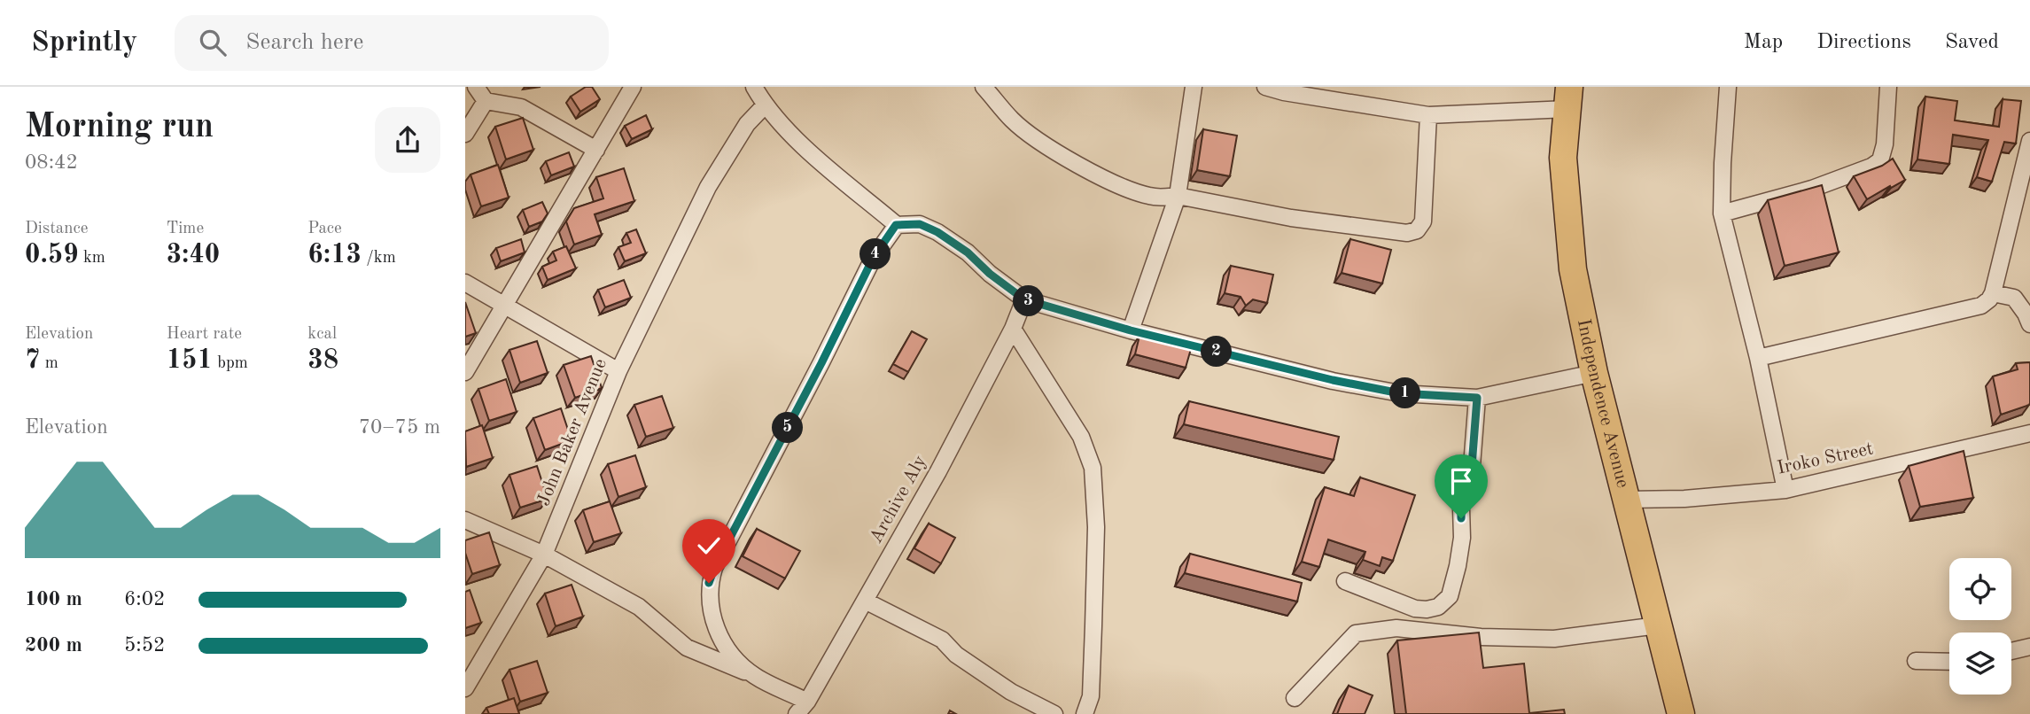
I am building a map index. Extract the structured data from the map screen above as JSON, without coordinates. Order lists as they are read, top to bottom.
{
  "streets": {
    "highway": ["Independence Avenue"],
    "street": ["John Baker Avenue", "Iroko Street", "Archive Aly"]
  },
  "crossings": [
    ["Independence Avenue", "Iroko Street"]
  ],
  "page": {
    "header": "Sprintly",
    "search": "Search here",
    "nav": ["Map", "Directions", "Saved"],
    "heading": ["Morning run", "08:42"],
    "stats": [
      ["Distance", "0.59 km"],
      ["Time", "3:40"],
      ["Pace", "6:13 /km"],
      ["Elevation", "7 m"],
      ["Heart rate", "151 bpm"],
      ["kcal", "38"]
    ],
    "pins": [
      "4",
      "3",
      "2",
      "1",
      "5"
    ],
    "chart": ["Elevation", "70–75 m"],
    "list": [
      {
        "name": "100 m",
        "note": "6:02"
      },
      {
        "name": "200 m",
        "note": "5:52"
      }
    ]
  }
}
